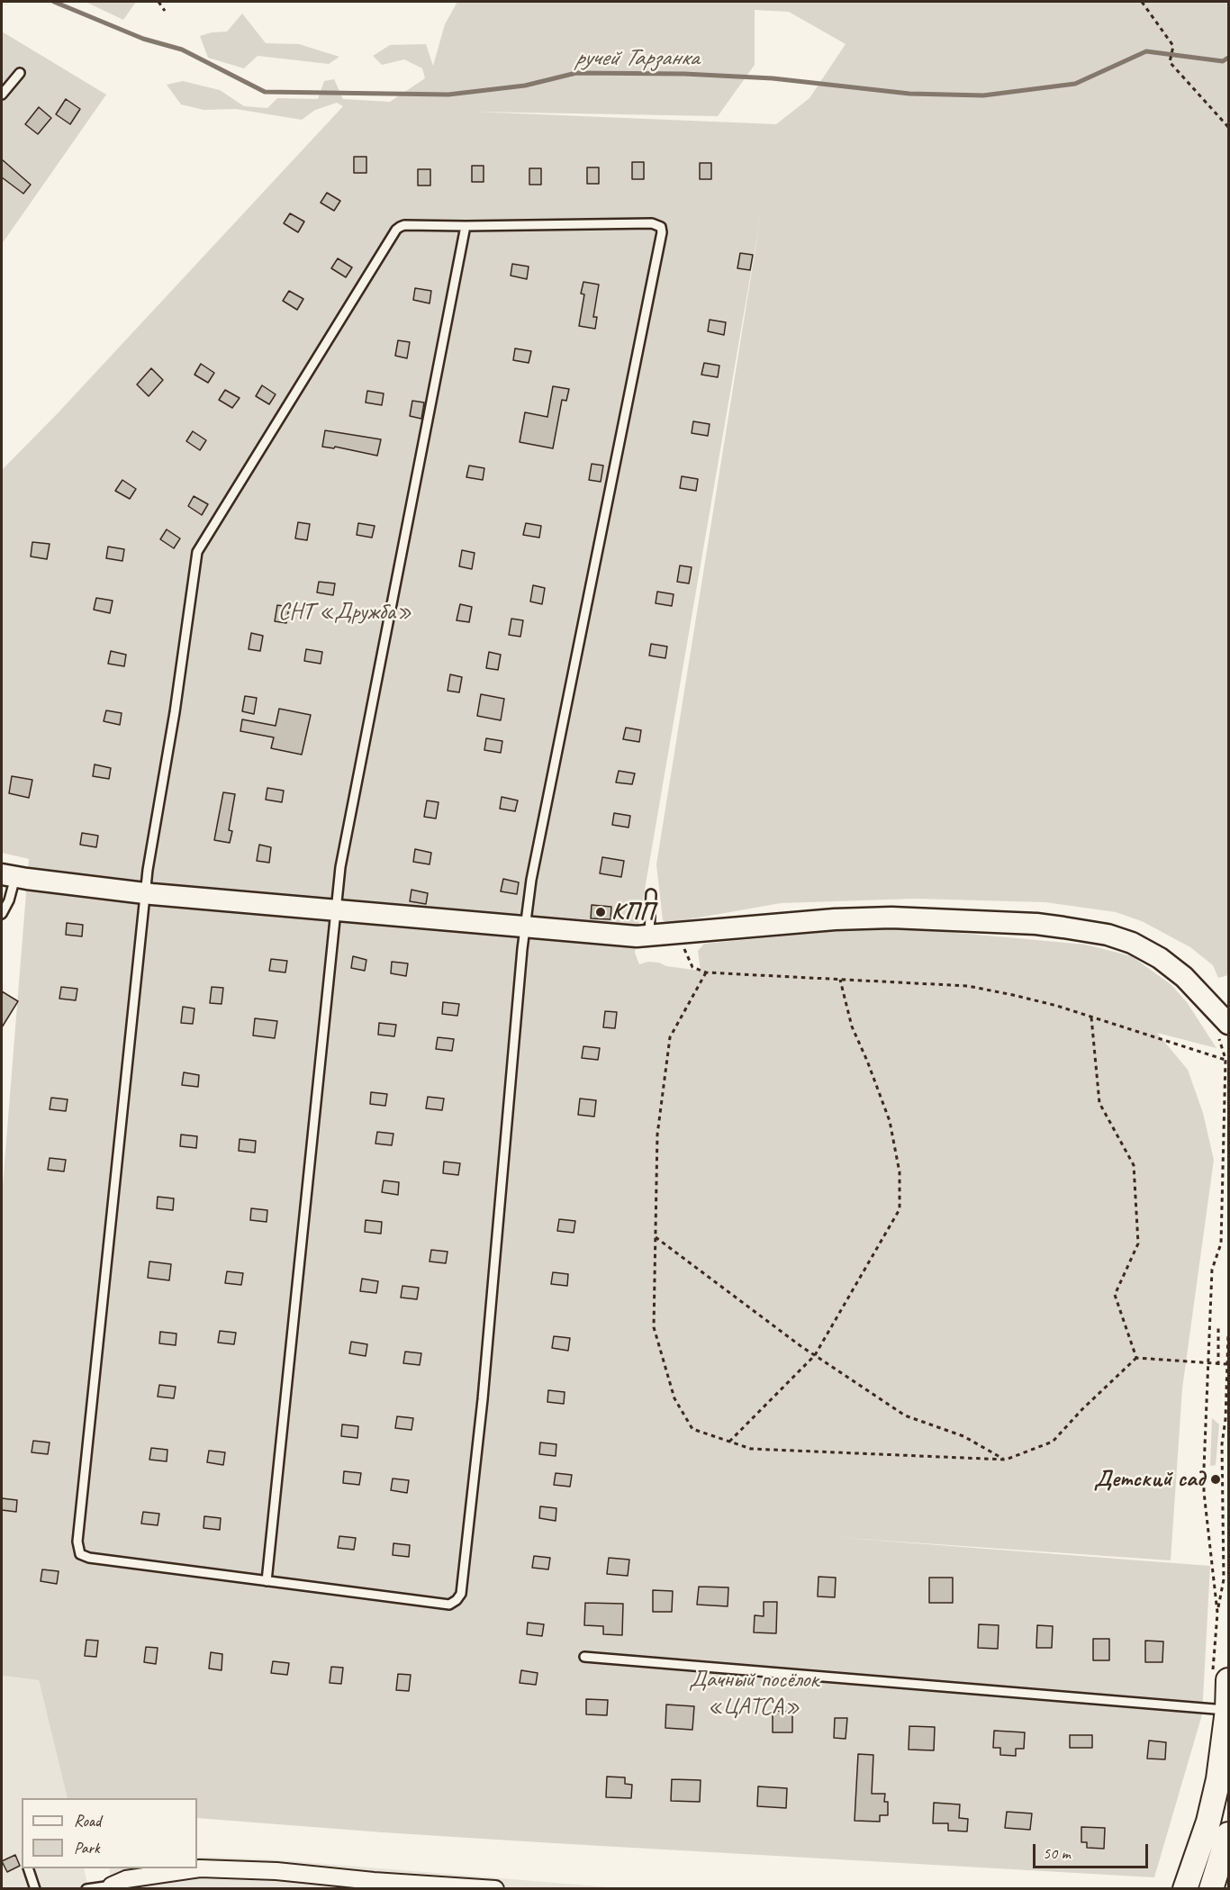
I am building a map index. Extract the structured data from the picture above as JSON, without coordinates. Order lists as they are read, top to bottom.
{
  "water": ["ручей Тарзанка"],
  "parks": ["СНТ «Дружба»", "Дачный посёлок «ЦАТСА»"],
  "places": ["КПП", "Детский сад"],
  "legend": ["Road", "Park"],
  "scale_bar": "50 m"
}
